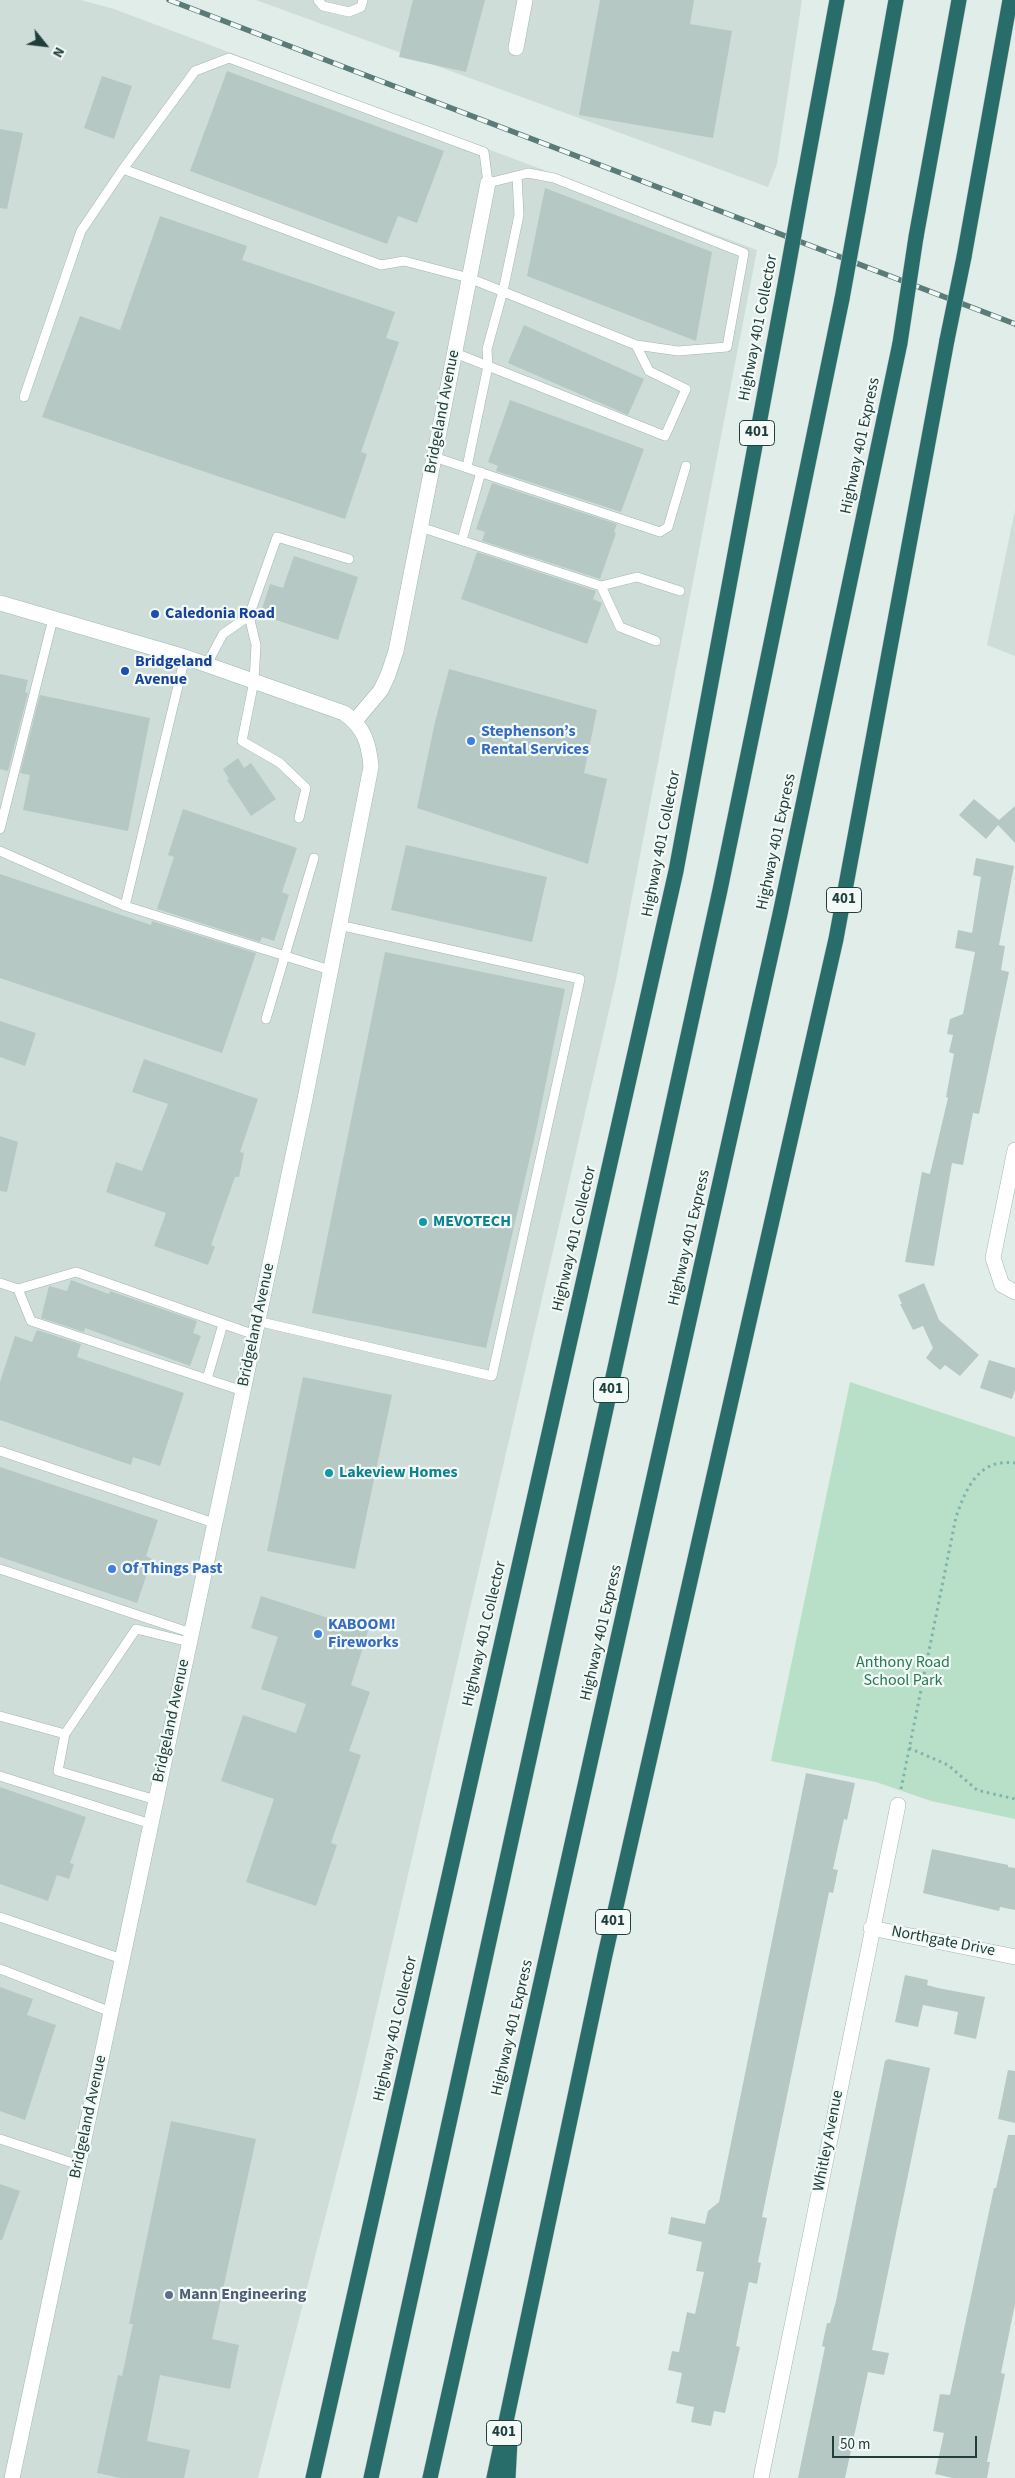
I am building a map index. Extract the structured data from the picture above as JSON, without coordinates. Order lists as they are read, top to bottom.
{
  "streets": {
    "highway": ["Highway 401 Collector", "401", "Highway 401 Express"],
    "street": ["Bridgeland Avenue", "Northgate Drive", "Whitley Avenue"]
  },
  "crossings": [
    ["Northgate Drive", "Whitley Avenue"]
  ],
  "parks": ["Anthony Road School Park"],
  "places": [
    "Caledonia Road",
    "Bridgeland Avenue",
    "Stephenson’s Rental Services",
    "MEVOTECH",
    "Lakeview Homes",
    "Of Things Past",
    "KABOOM! Fireworks",
    "Mann Engineering"
  ],
  "scale_bar": "50 m",
  "north": "bottom right"
}
